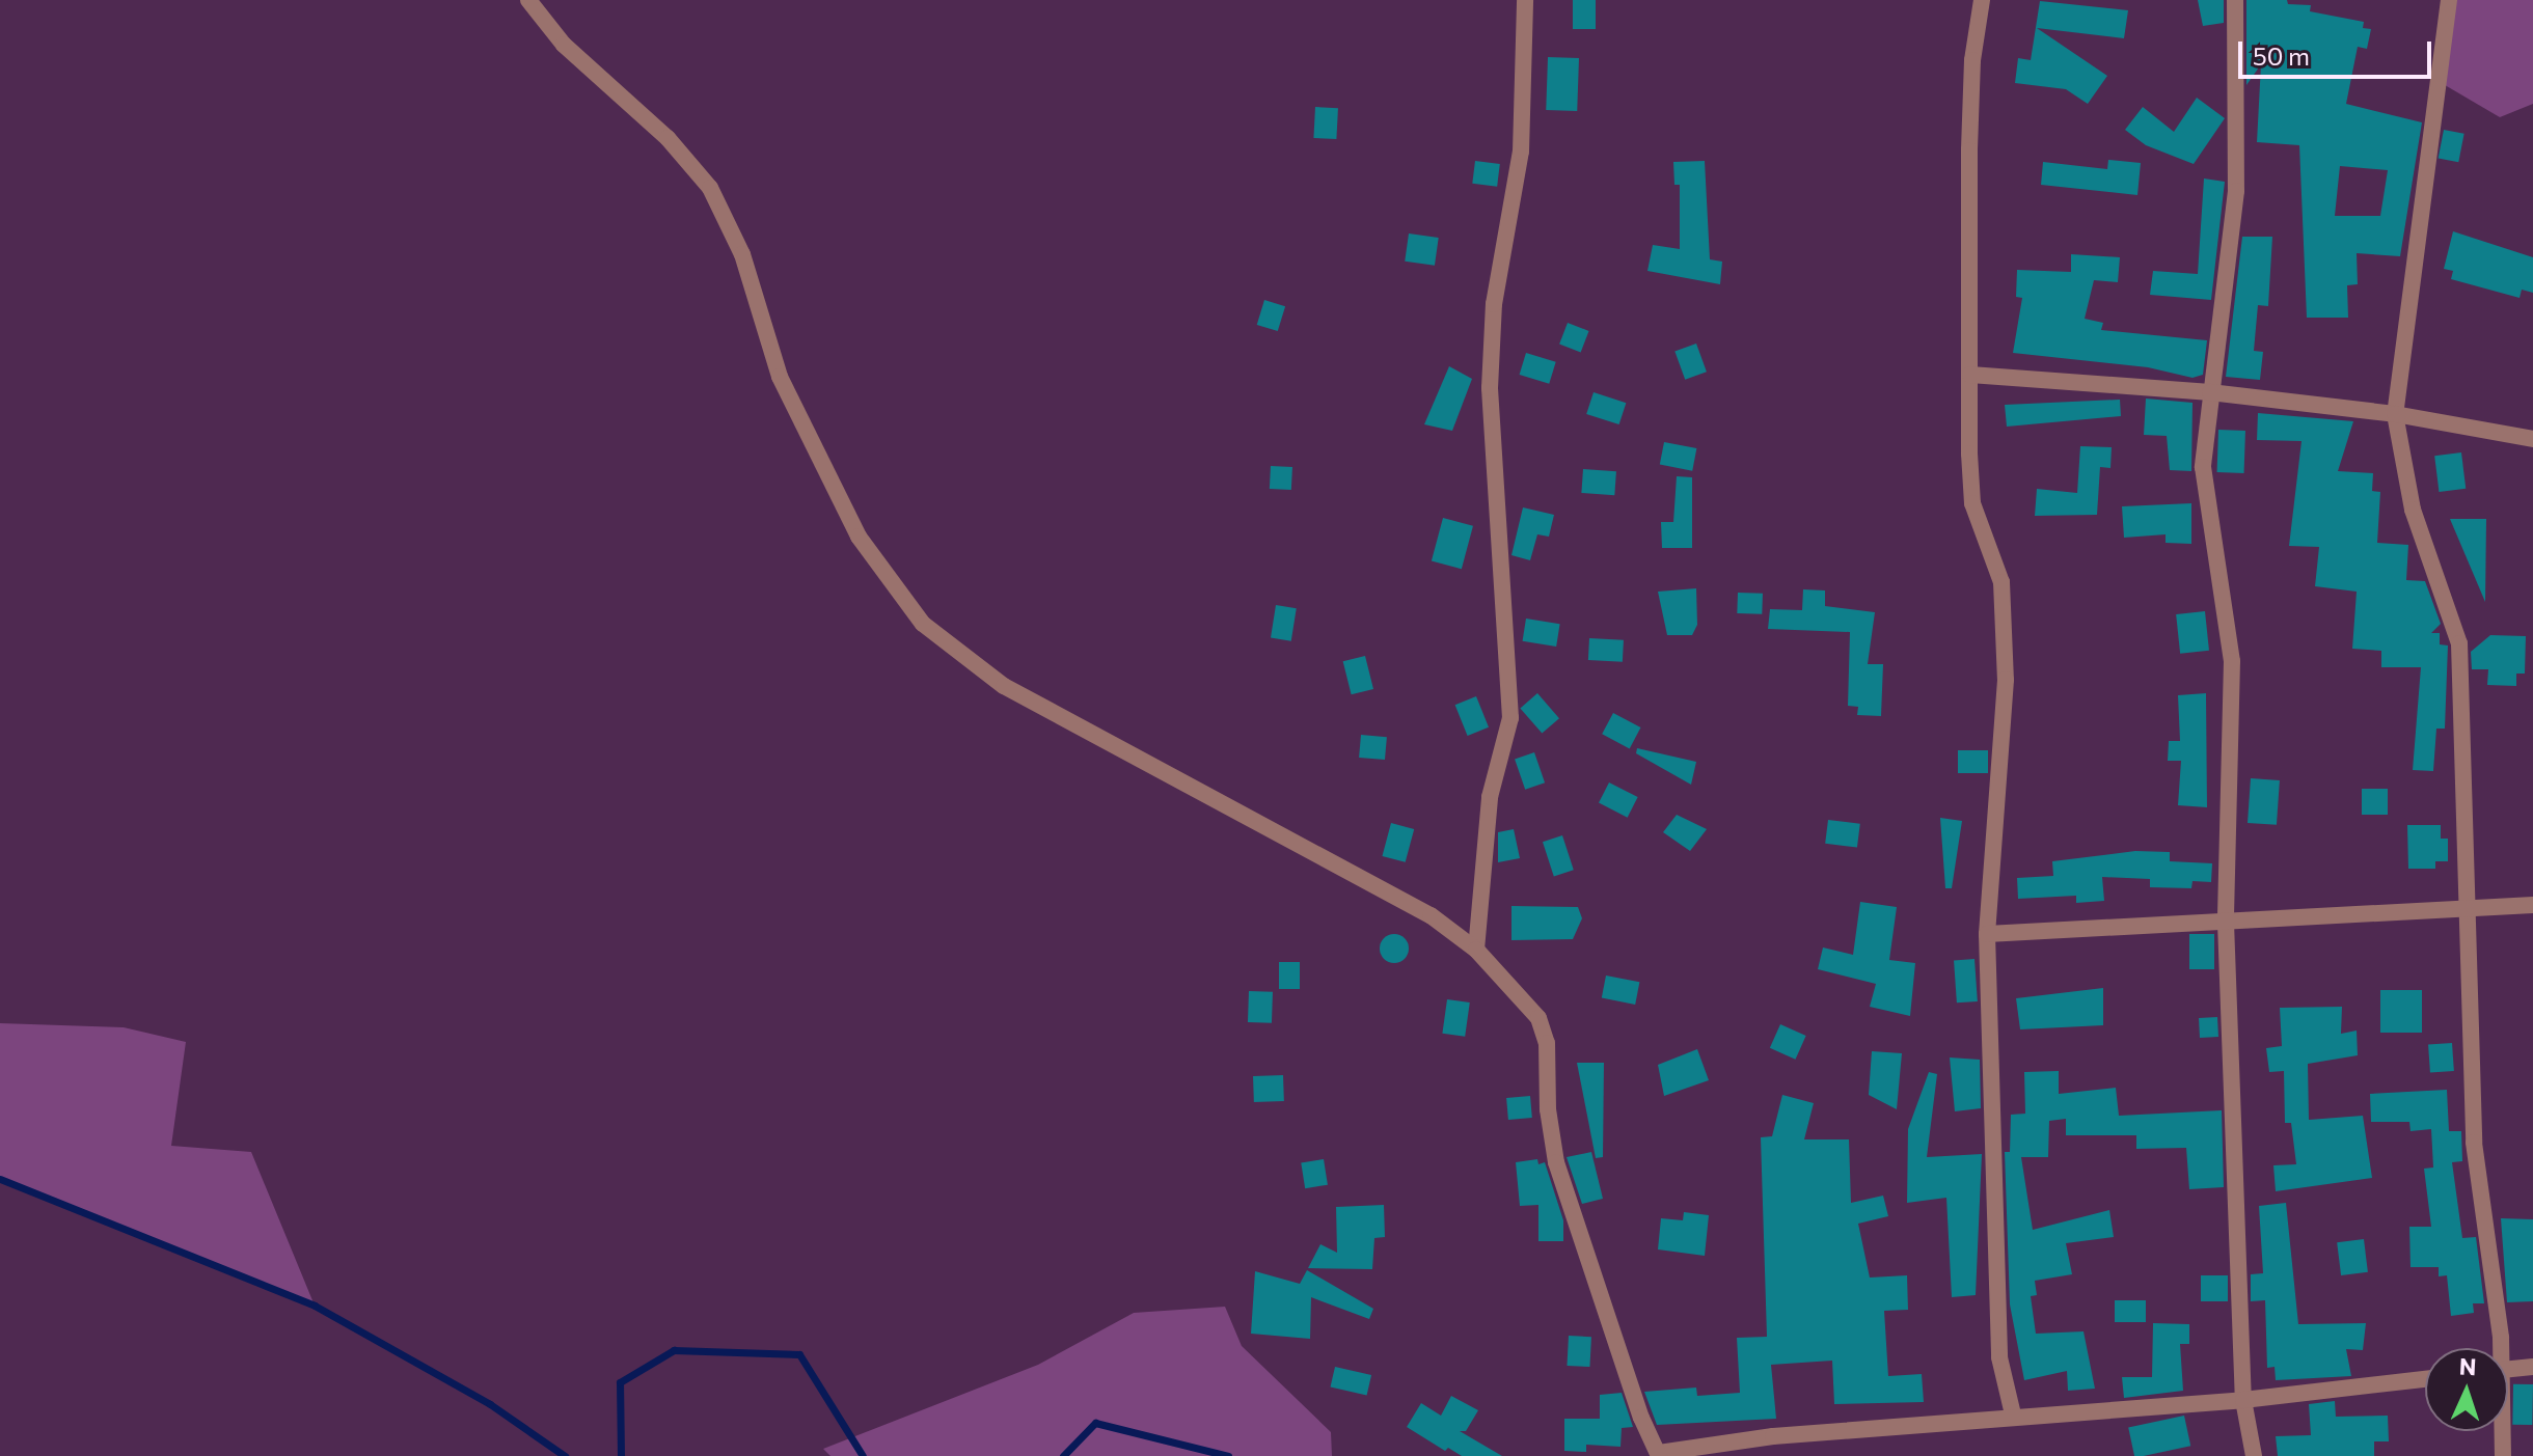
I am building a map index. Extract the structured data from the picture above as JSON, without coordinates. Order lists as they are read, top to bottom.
{
  "scale_bar": "50 m",
  "north": "top"
}
